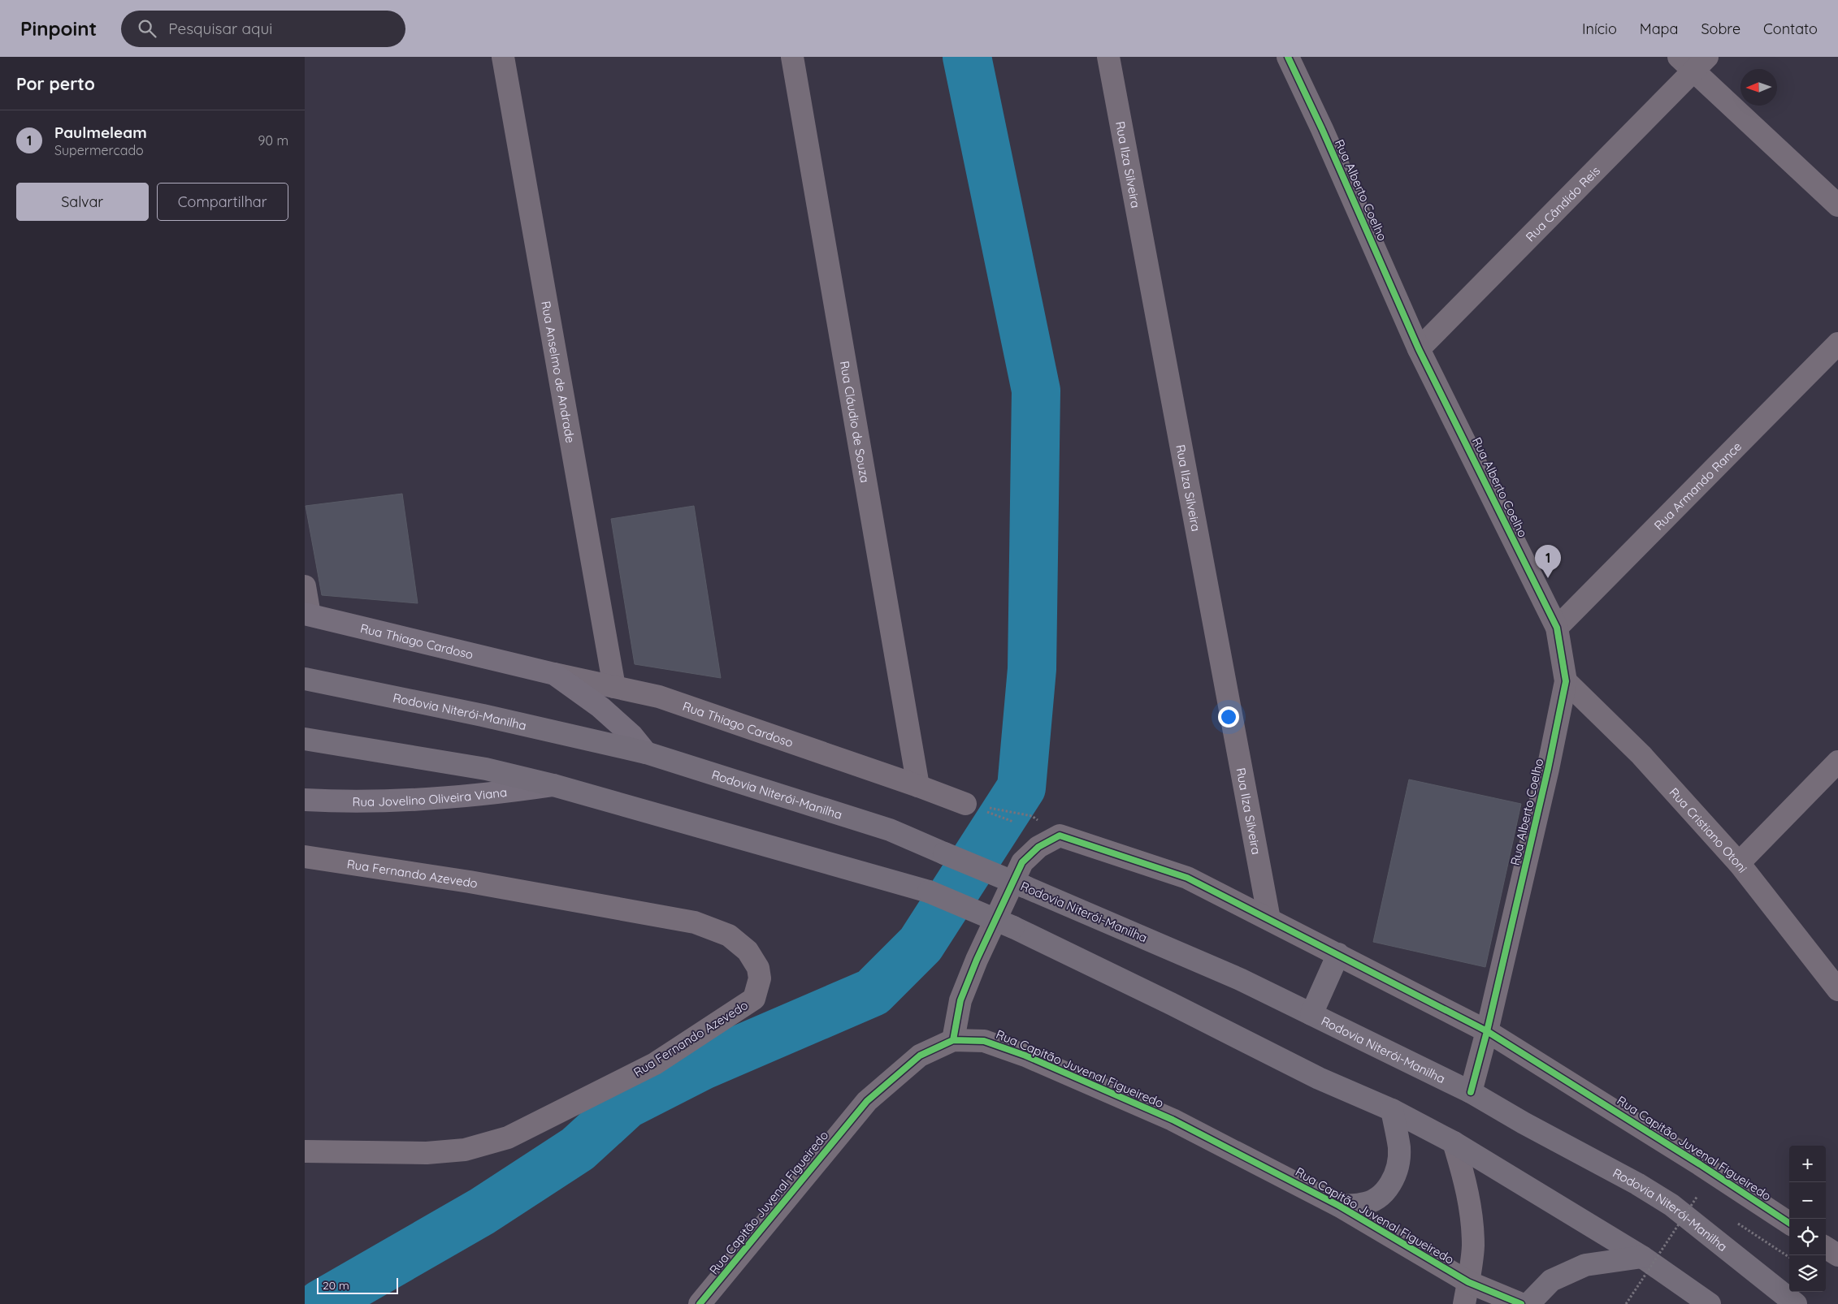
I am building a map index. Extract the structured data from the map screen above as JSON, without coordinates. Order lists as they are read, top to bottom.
{
  "streets": {
    "highway": ["Rodovia Niterói-Manilha"],
    "main road": ["Rua Thiago Cardoso", "Rua Jovelino Oliveira Viana"],
    "street": [
      "Rua Ilza Silveira",
      "Rua Alberto Coelho",
      "Rua Cândido Reis",
      "Rua Anselmo de Andrade",
      "Rua Cláudio de Souza",
      "Rua Armando Rance",
      "Rua Cristiano Otoni",
      "Rua Fernando Azevedo",
      "Rua Capitão Juvenal Figueiredo"
    ]
  },
  "crossings": [
    ["Rua Ilza Silveira", "Rua Capitão Juvenal Figueiredo"],
    ["Rua Alberto Coelho", "Rua Cândido Reis"],
    ["Rua Alberto Coelho", "Rua Armando Rance"],
    ["Rua Alberto Coelho", "Rodovia Niterói-Manilha"],
    ["Rua Alberto Coelho", "Rua Cristiano Otoni"],
    ["Rua Alberto Coelho", "Rua Capitão Juvenal Figueiredo"],
    ["Rua Anselmo de Andrade", "Rua Thiago Cardoso"],
    ["Rua Cláudio de Souza", "Rua Thiago Cardoso"],
    ["Rua Thiago Cardoso", "Rodovia Niterói-Manilha"]
  ],
  "scale_bar": "20 m",
  "north": "left",
  "page": {
    "header": "Pinpoint",
    "search": "Pesquisar aqui",
    "nav": [
      "Início",
      "Mapa",
      "Sobre",
      "Contato"
    ],
    "heading": "Por perto",
    "list": [
      {
        "mark": "1",
        "name": "Paulmeleam",
        "note": "Supermercado",
        "value": "90 m"
      }
    ],
    "buttons": ["Salvar", "Compartilhar"],
    "pins": "1",
    "map_buttons": ["+", "−"],
    "scale": "20 m"
  }
}
